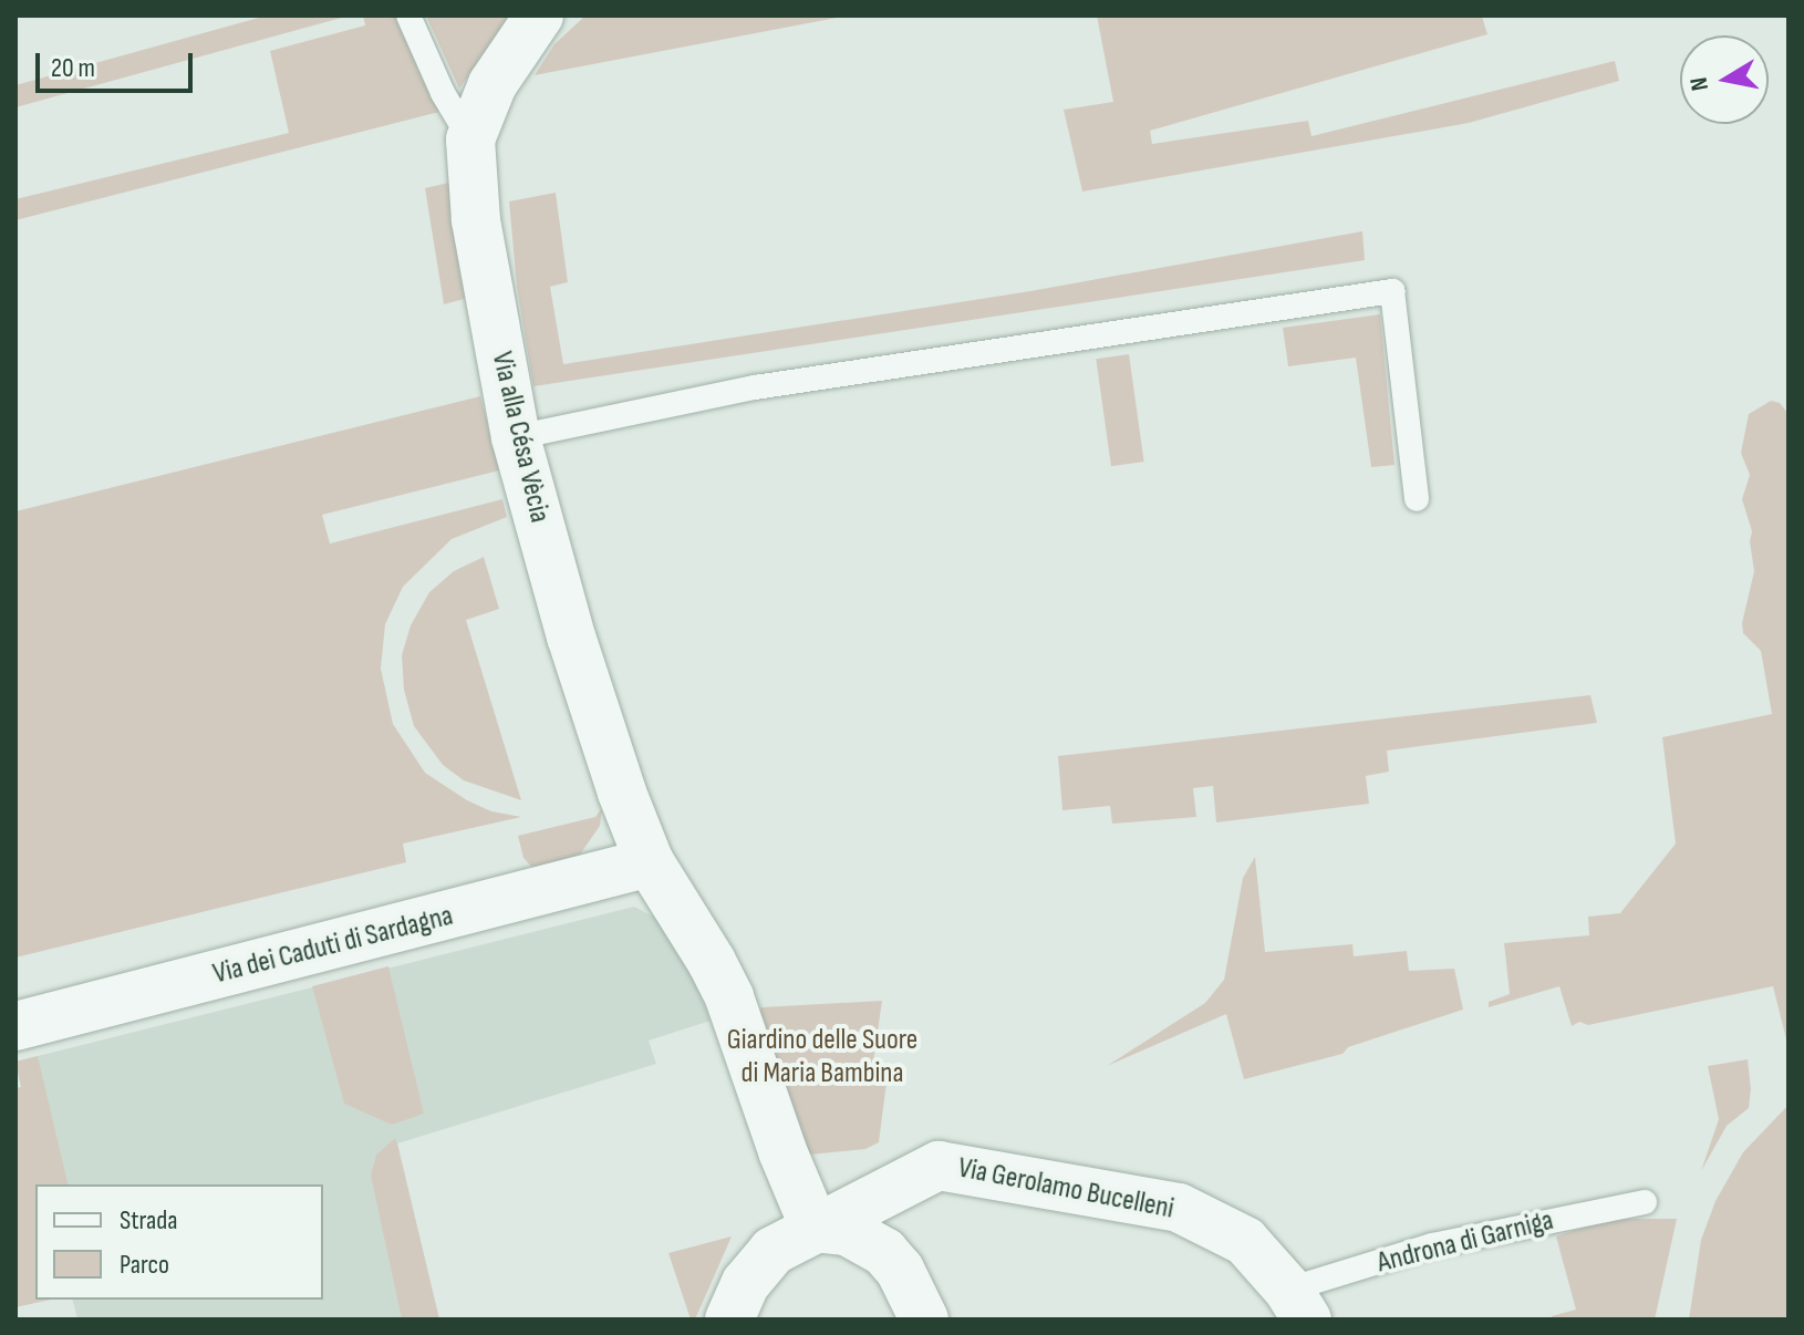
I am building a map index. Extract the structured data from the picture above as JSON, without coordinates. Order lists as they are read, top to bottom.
{
  "streets": {
    "street": ["Via alla Césa Vècia", "Via dei Caduti di Sardagna", "Via Gerolamo Bucelleni"],
    "lane": ["Androna di Garniga"]
  },
  "crossings": [
    ["Via alla Césa Vècia", "Via dei Caduti di Sardagna"],
    ["Via alla Césa Vècia", "Via Gerolamo Bucelleni"],
    ["Via Gerolamo Bucelleni", "Androna di Garniga"]
  ],
  "parks": ["Giardino delle Suore di Maria Bambina"],
  "legend": ["Strada", "Parco"],
  "scale_bar": "20 m",
  "north": "left"
}
